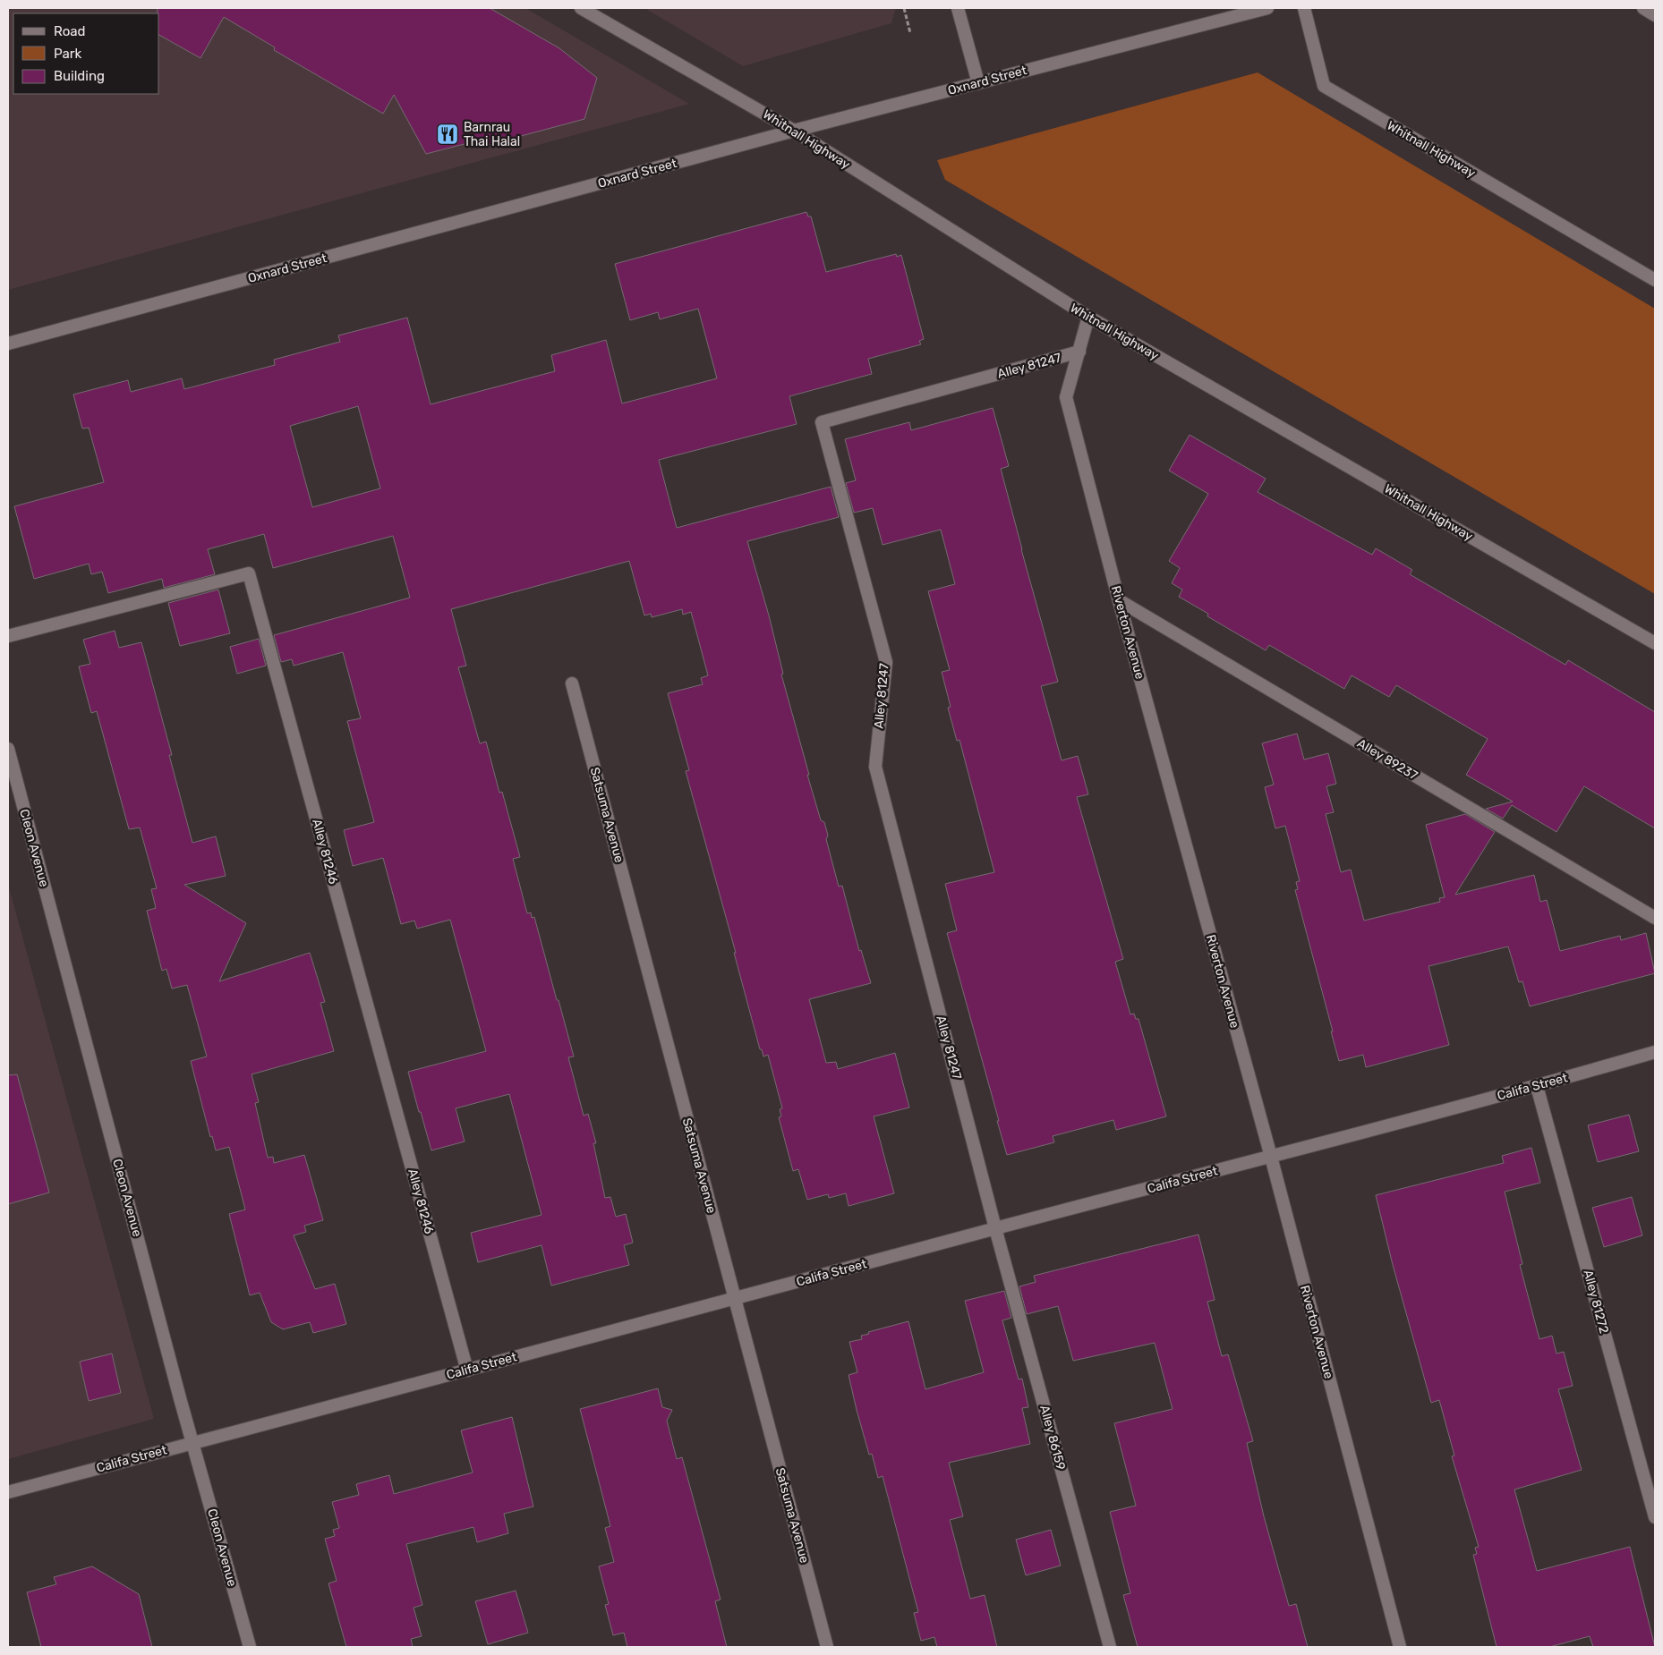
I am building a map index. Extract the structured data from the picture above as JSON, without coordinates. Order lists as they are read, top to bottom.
{
  "streets": {
    "street": [
      "Oxnard Street",
      "Whitnall Highway",
      "Alley 81247",
      "Riverton Avenue",
      "Alley 89237",
      "Satsuma Avenue",
      "Cleon Avenue",
      "Alley 81246",
      "Califa Street",
      "Alley 81272",
      "Alley 86159"
    ]
  },
  "crossings": [
    ["Oxnard Street", "Whitnall Highway"],
    ["Whitnall Highway", "Riverton Avenue"],
    ["Alley 81247", "Riverton Avenue"],
    ["Alley 81247", "Califa Street"],
    ["Alley 81247", "Alley 86159"],
    ["Riverton Avenue", "Alley 89237"],
    ["Riverton Avenue", "Califa Street"],
    ["Satsuma Avenue", "Califa Street"],
    ["Cleon Avenue", "Califa Street"],
    ["Alley 81246", "Califa Street"],
    ["Califa Street", "Alley 81272"],
    ["Califa Street", "Alley 86159"]
  ],
  "places": {
    "restaurant": ["Barnrau Thai Halal"]
  },
  "legend": ["Road", "Park", "Building"]
}
